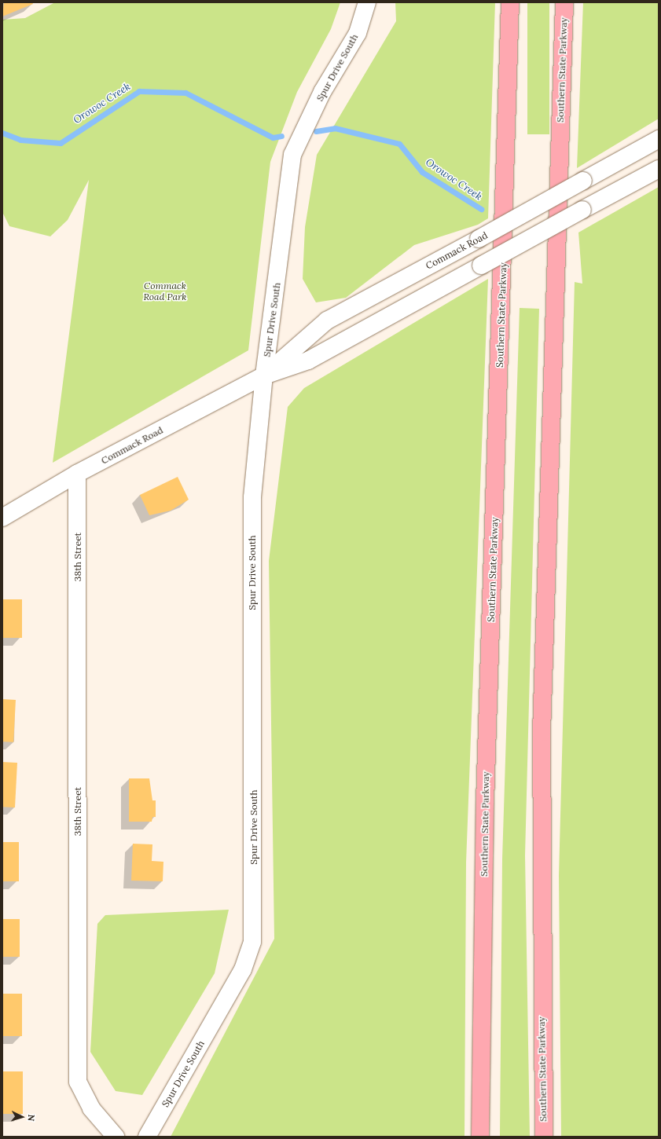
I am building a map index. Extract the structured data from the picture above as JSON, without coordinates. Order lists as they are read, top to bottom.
{
  "streets": {
    "highway": ["Southern State Parkway"],
    "street": ["Spur Drive South", "Commack Road", "38th Street"]
  },
  "crossings": [
    ["Spur Drive South", "Commack Road"],
    ["Commack Road", "38th Street"]
  ],
  "water": ["Orowoc Creek"],
  "parks": ["Commack Road Park"],
  "north": "right"
}
